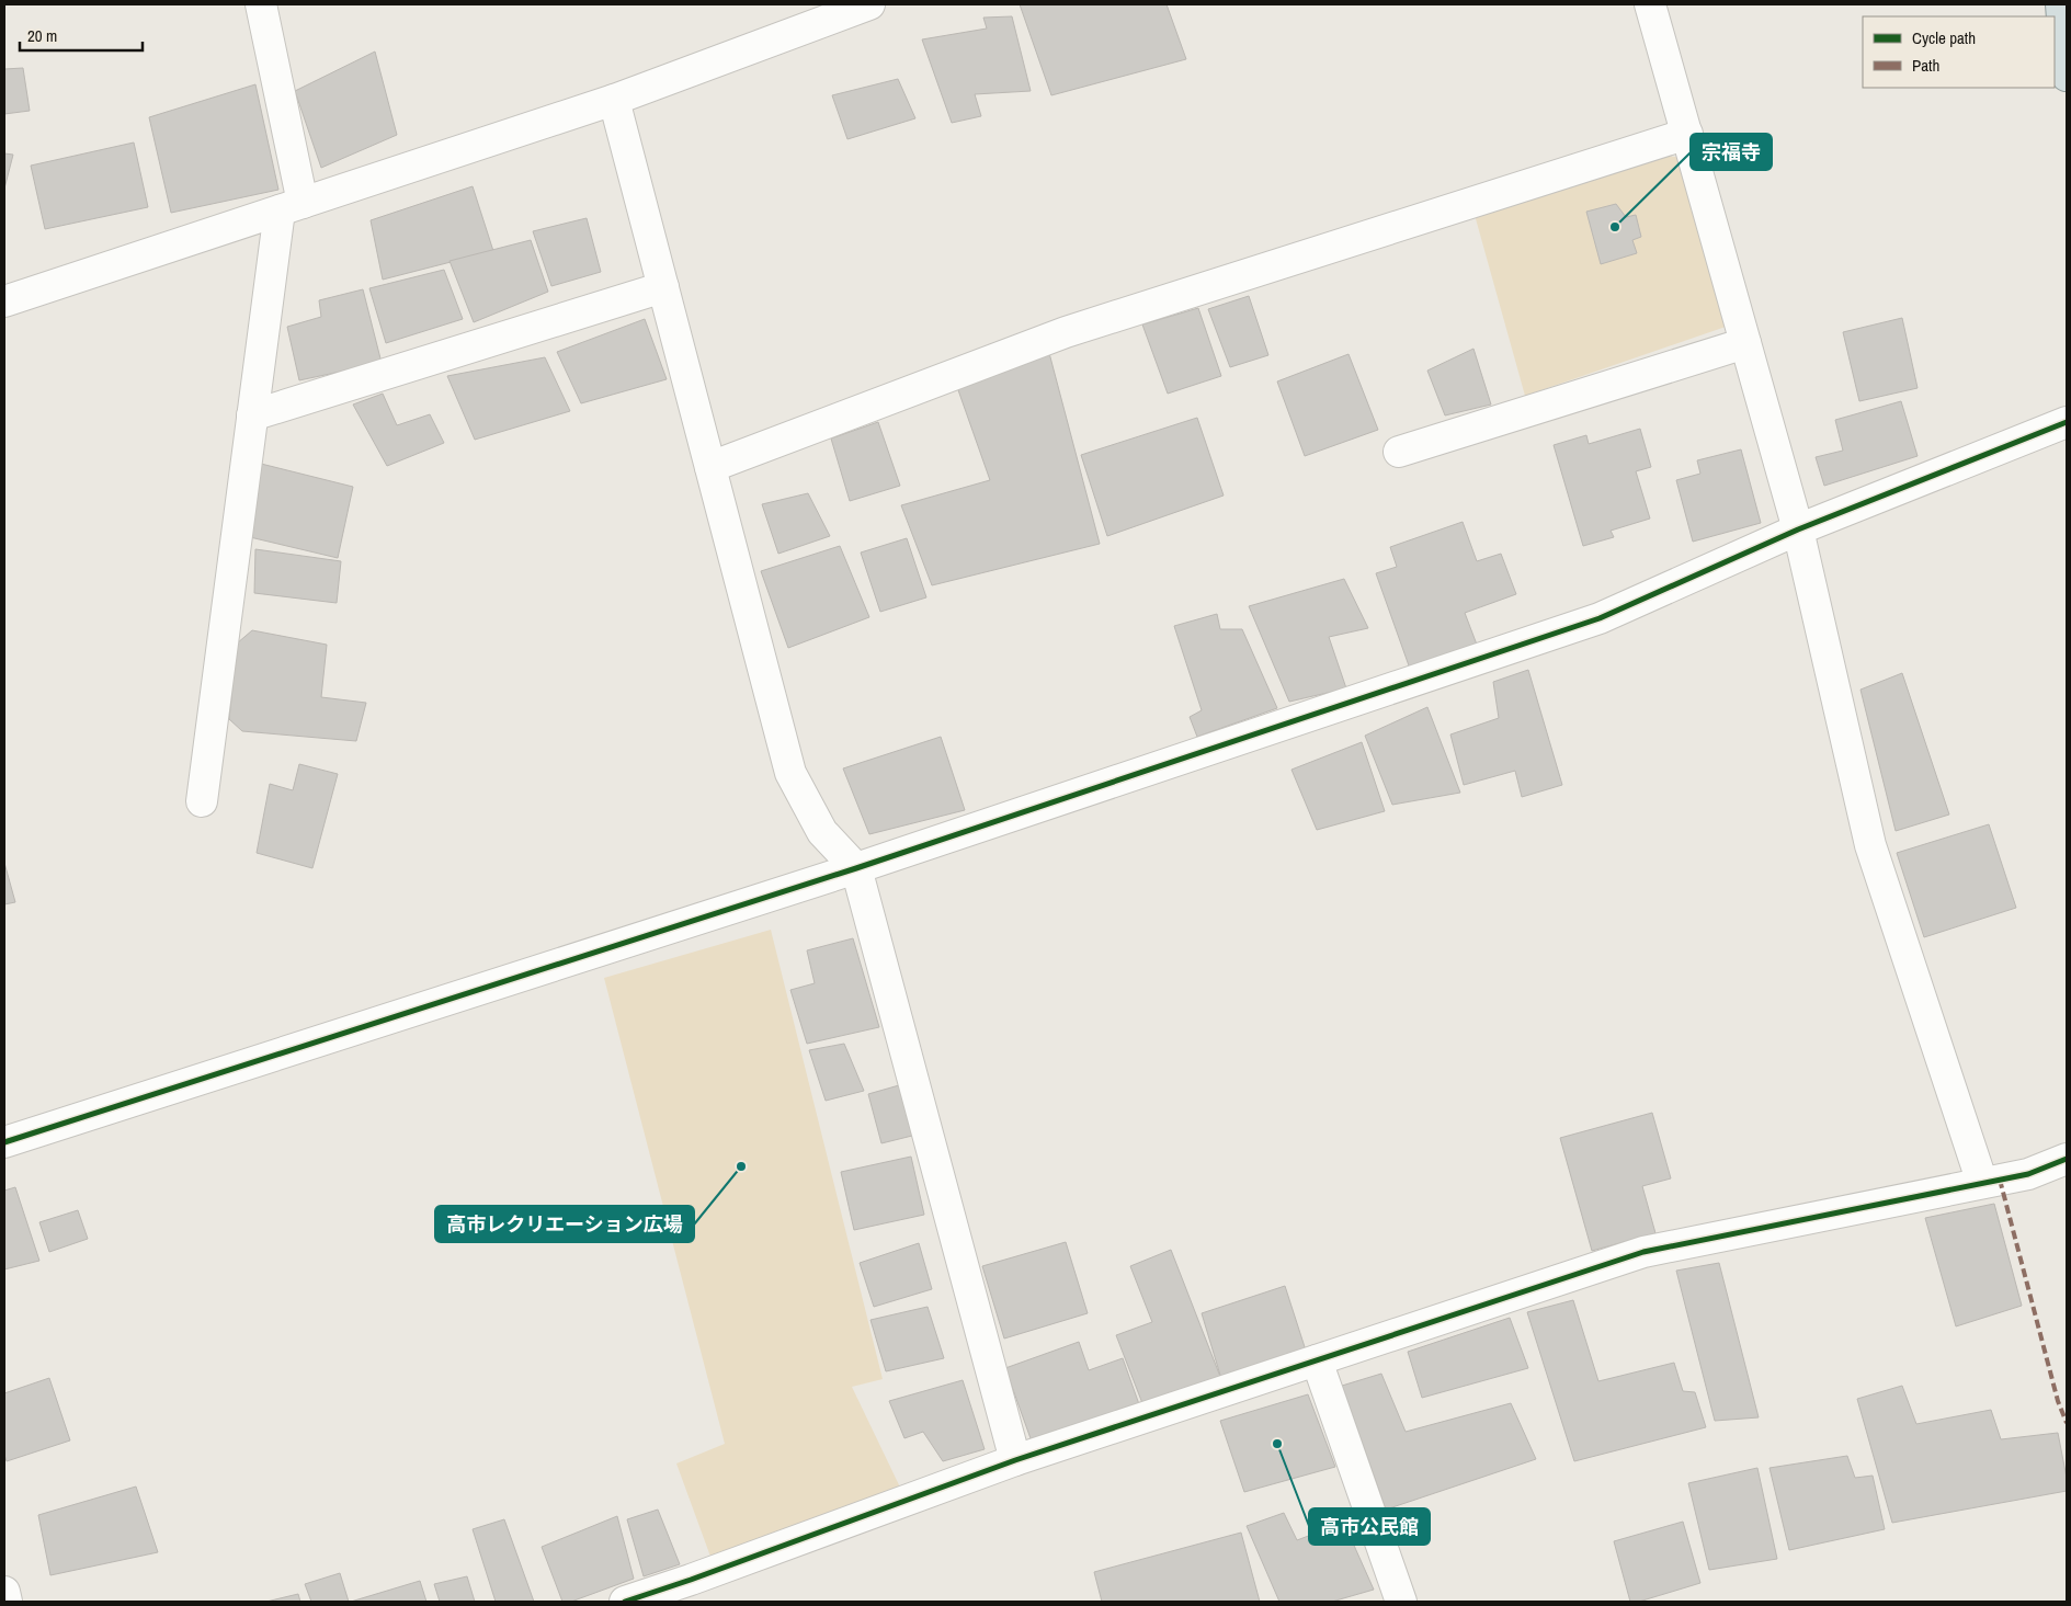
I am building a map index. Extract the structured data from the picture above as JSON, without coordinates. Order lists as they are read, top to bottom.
{
  "places": ["宗福寺", "高市レクリエーション広場", "高市公民館"],
  "legend": ["Cycle path", "Path"],
  "scale_bar": "20 m"
}
